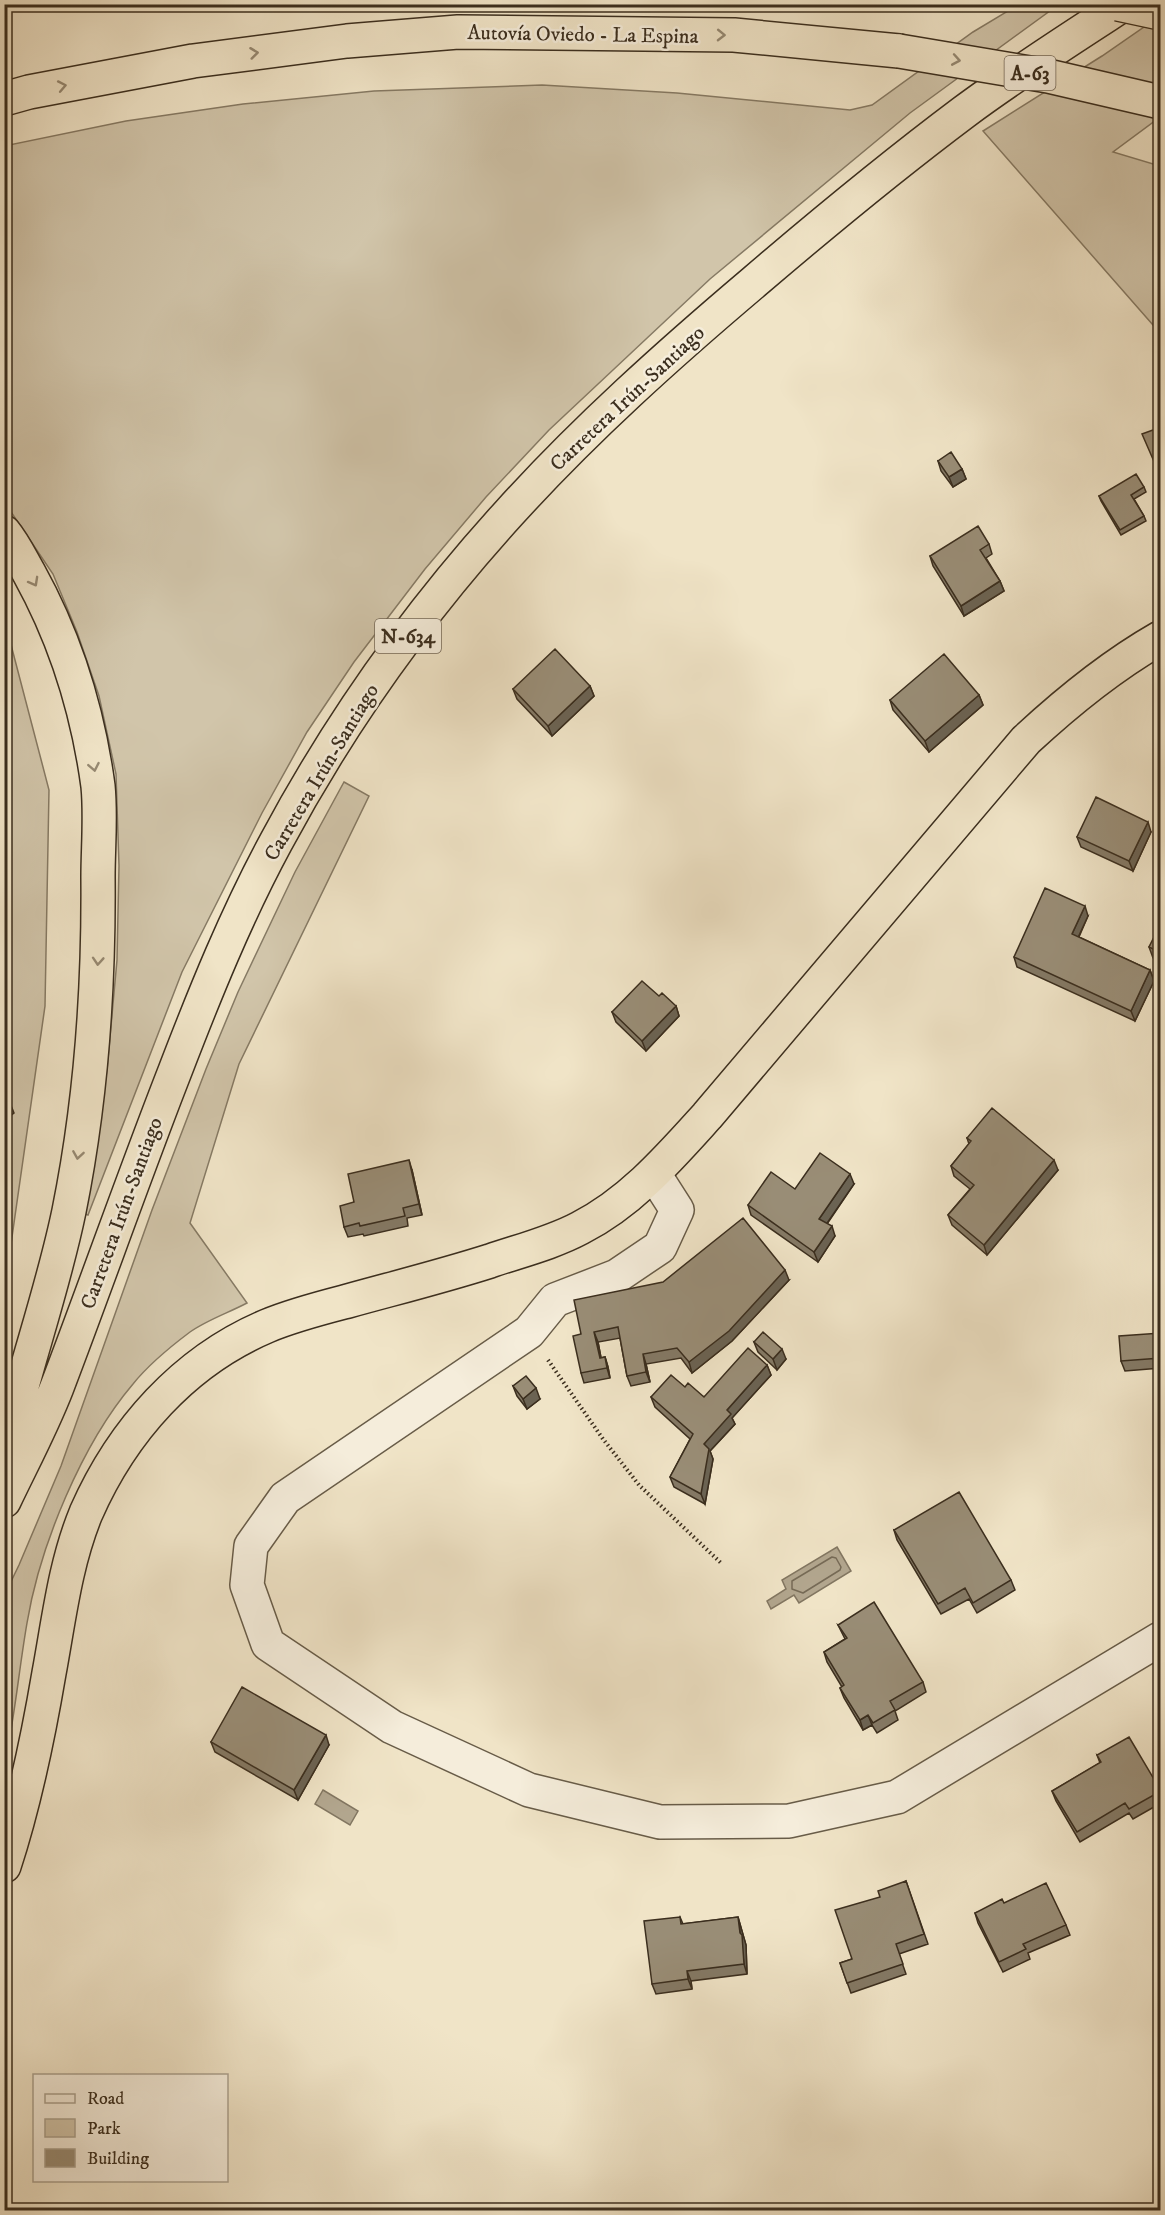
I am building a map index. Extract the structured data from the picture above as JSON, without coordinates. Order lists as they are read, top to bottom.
{
  "streets": {
    "highway": [
      "Autovía Oviedo - La Espina",
      "A-63",
      "Carretera Irún-Santiago",
      "N-634"
    ]
  },
  "one_way": ["Autovía Oviedo - La Espina"],
  "legend": ["Road", "Park", "Building"]
}
